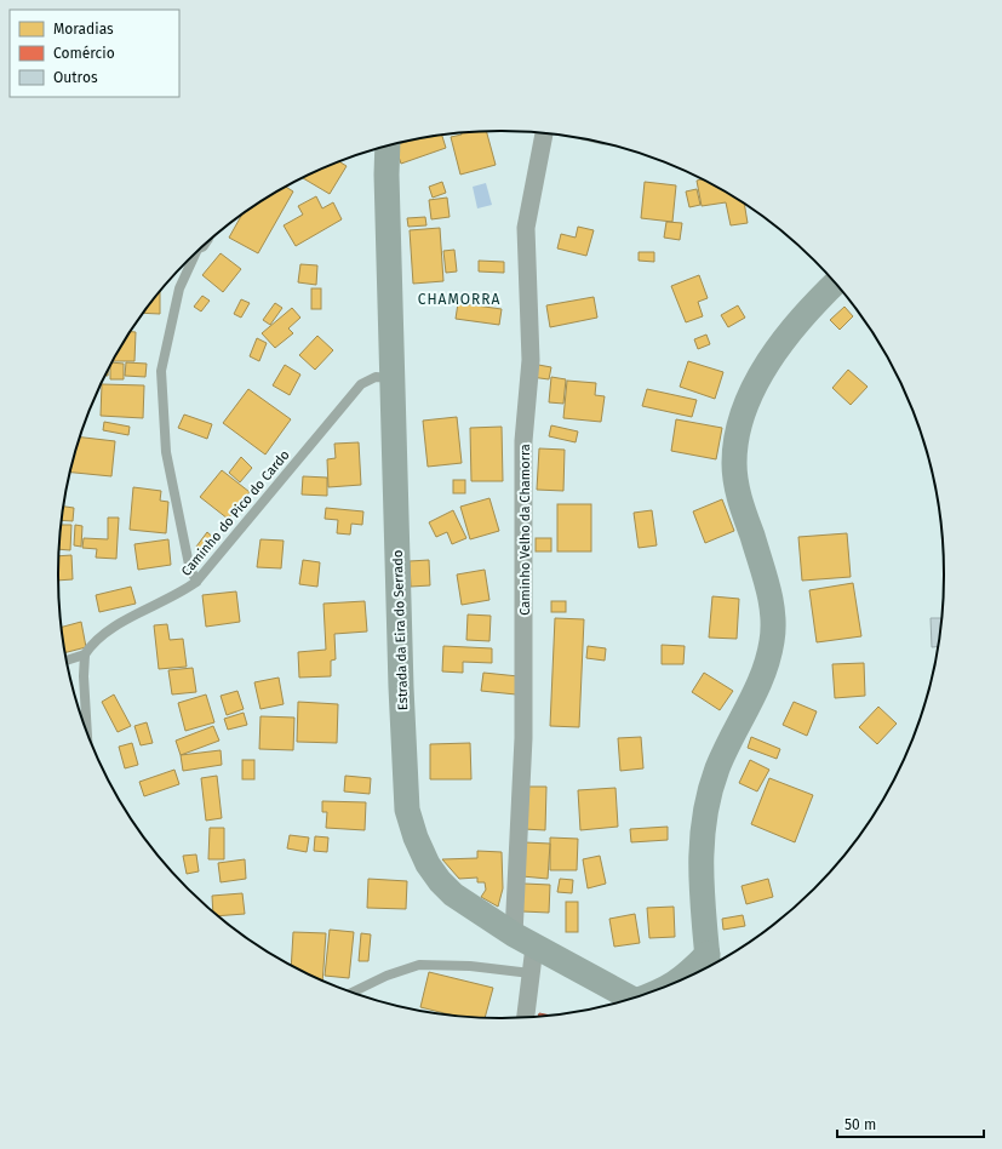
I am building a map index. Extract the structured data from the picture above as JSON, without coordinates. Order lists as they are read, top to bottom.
{
  "streets": {
    "main road": ["Estrada da Eira do Serrado"],
    "street": ["Caminho Velho da Chamorra"],
    "lane": ["Caminho do Pico do Cardo"]
  },
  "crossings": [
    ["Caminho do Pico do Cardo", "Estrada da Eira do Serrado"],
    ["Caminho Velho da Chamorra", "Estrada da Eira do Serrado"]
  ],
  "districts": ["CHAMORRA"],
  "legend": ["Moradias", "Comércio", "Outros"],
  "scale_bar": "50 m"
}
